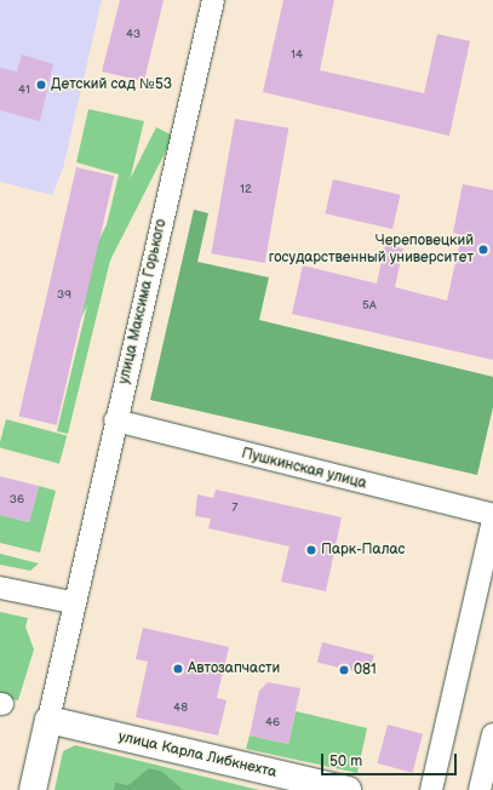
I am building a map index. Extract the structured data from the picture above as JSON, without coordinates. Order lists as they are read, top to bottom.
{
  "streets": {
    "main road": ["улица Карла Либкнехта"],
    "street": ["улица Максима Горького", "Пушкинская улица"]
  },
  "crossings": [
    ["улица Максима Горького", "Пушкинская улица"],
    ["улица Максима Горького", "улица Карла Либкнехта"]
  ],
  "places": [
    "Детский сад №53",
    "Череповецкий государственный университет",
    "Парк-Палас",
    "Автозапчасти",
    "081"
  ],
  "house_numbers": [
    "43",
    "14",
    "41",
    "12",
    "39",
    "5А",
    "36",
    "7",
    "48",
    "46"
  ],
  "scale_bar": "50 m"
}
